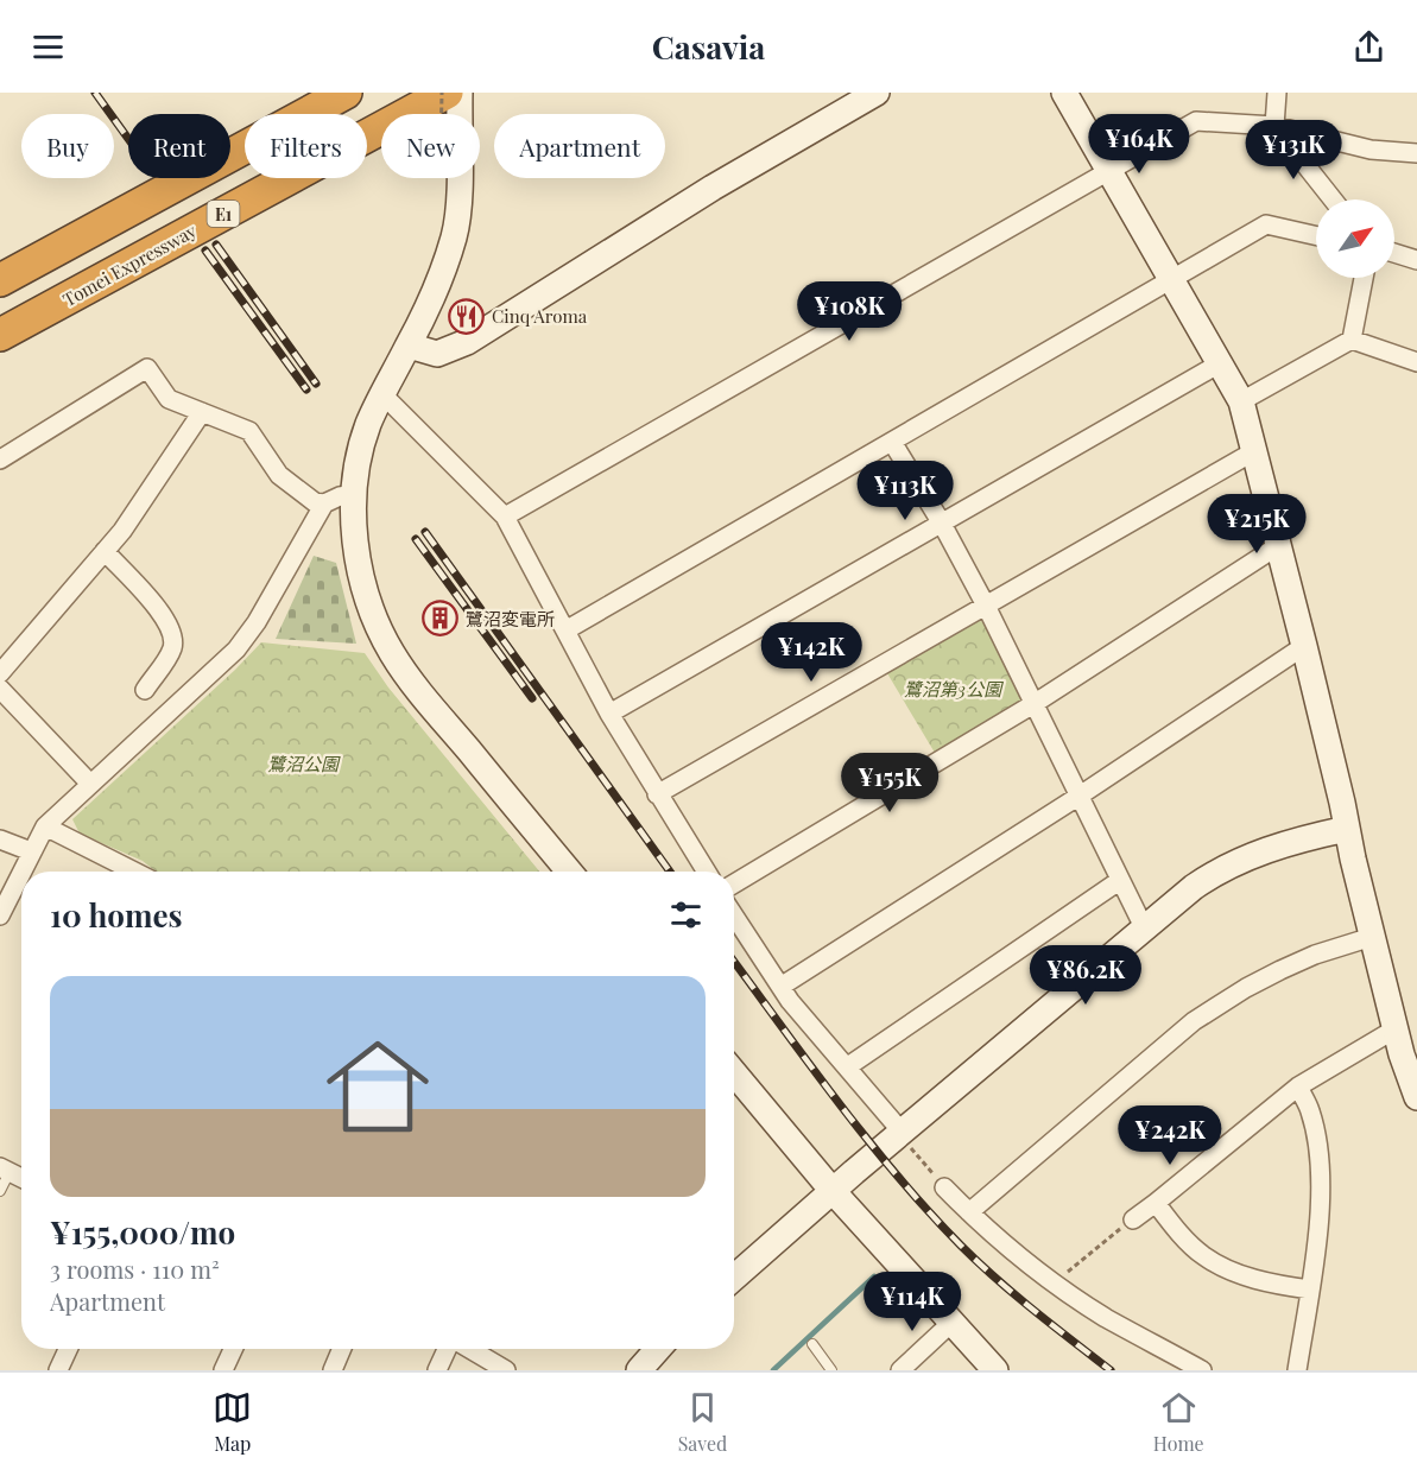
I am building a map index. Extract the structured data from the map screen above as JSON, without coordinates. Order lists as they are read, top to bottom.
{
  "streets": {
    "highway": ["E1", "Tomei Expressway"]
  },
  "parks": ["鷺沼第3公園", "鷺沼公園"],
  "places": {
    "restaurant": ["Cinq Aroma"],
    "building": ["鷺沼変電所"]
  },
  "north": "top right",
  "page": {
    "header": "Casavia",
    "price": [
      "¥164K",
      "¥131K",
      "¥108K",
      "¥113K",
      "¥215K",
      "¥142K",
      "¥155K",
      "¥86.2K",
      "¥242K",
      "¥114K"
    ],
    "chip": [
      "Buy",
      "Rent",
      "Filters",
      "New",
      "Apartment"
    ],
    "heading": "10 homes",
    "list": [
      {
        "name": "¥155,000/mo",
        "note": "3 rooms · 110 m² · Apartment"
      }
    ],
    "tabs": ["Map", "Saved", "Home"]
  }
}
